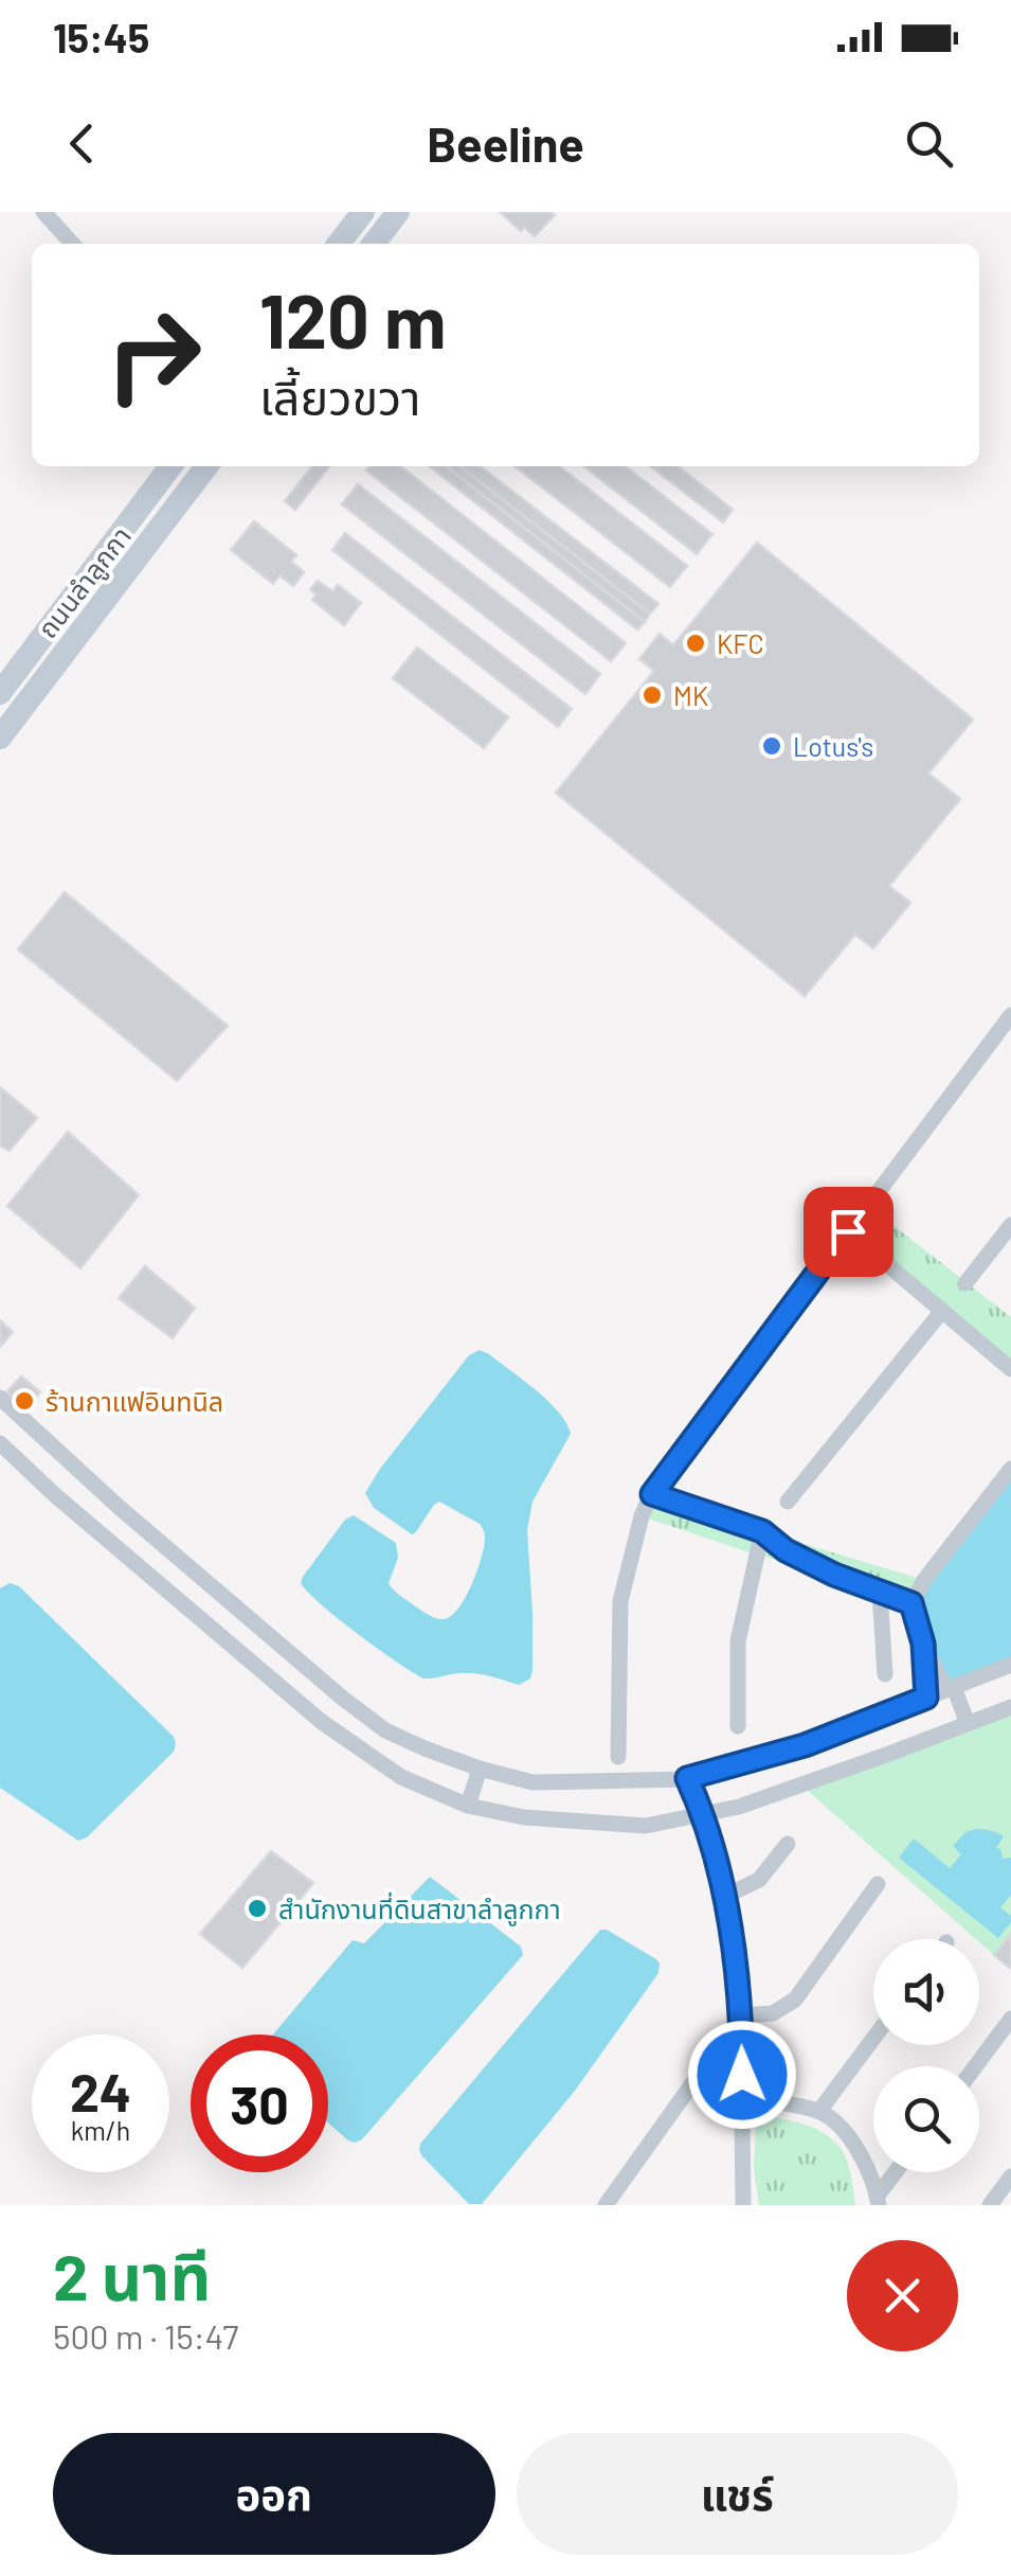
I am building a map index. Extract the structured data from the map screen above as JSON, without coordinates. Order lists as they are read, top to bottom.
{
  "streets": {
    "main road": ["ถนนลำลูกกา"]
  },
  "places": [
    "KFC",
    "MK",
    "Lotus's",
    "ร้านกาแฟอินทนิล",
    "สำนักงานที่ดินสาขาลำลูกกา"
  ],
  "page": {
    "status": "15:45",
    "header": "Beeline",
    "turn": ["120 m", "เลี้ยวขวา"],
    "speed": "24 km/h",
    "limit": "30",
    "heading": ["2 นาที", "500 m · 15:47"],
    "buttons": ["ออก", "แชร์"]
  }
}
